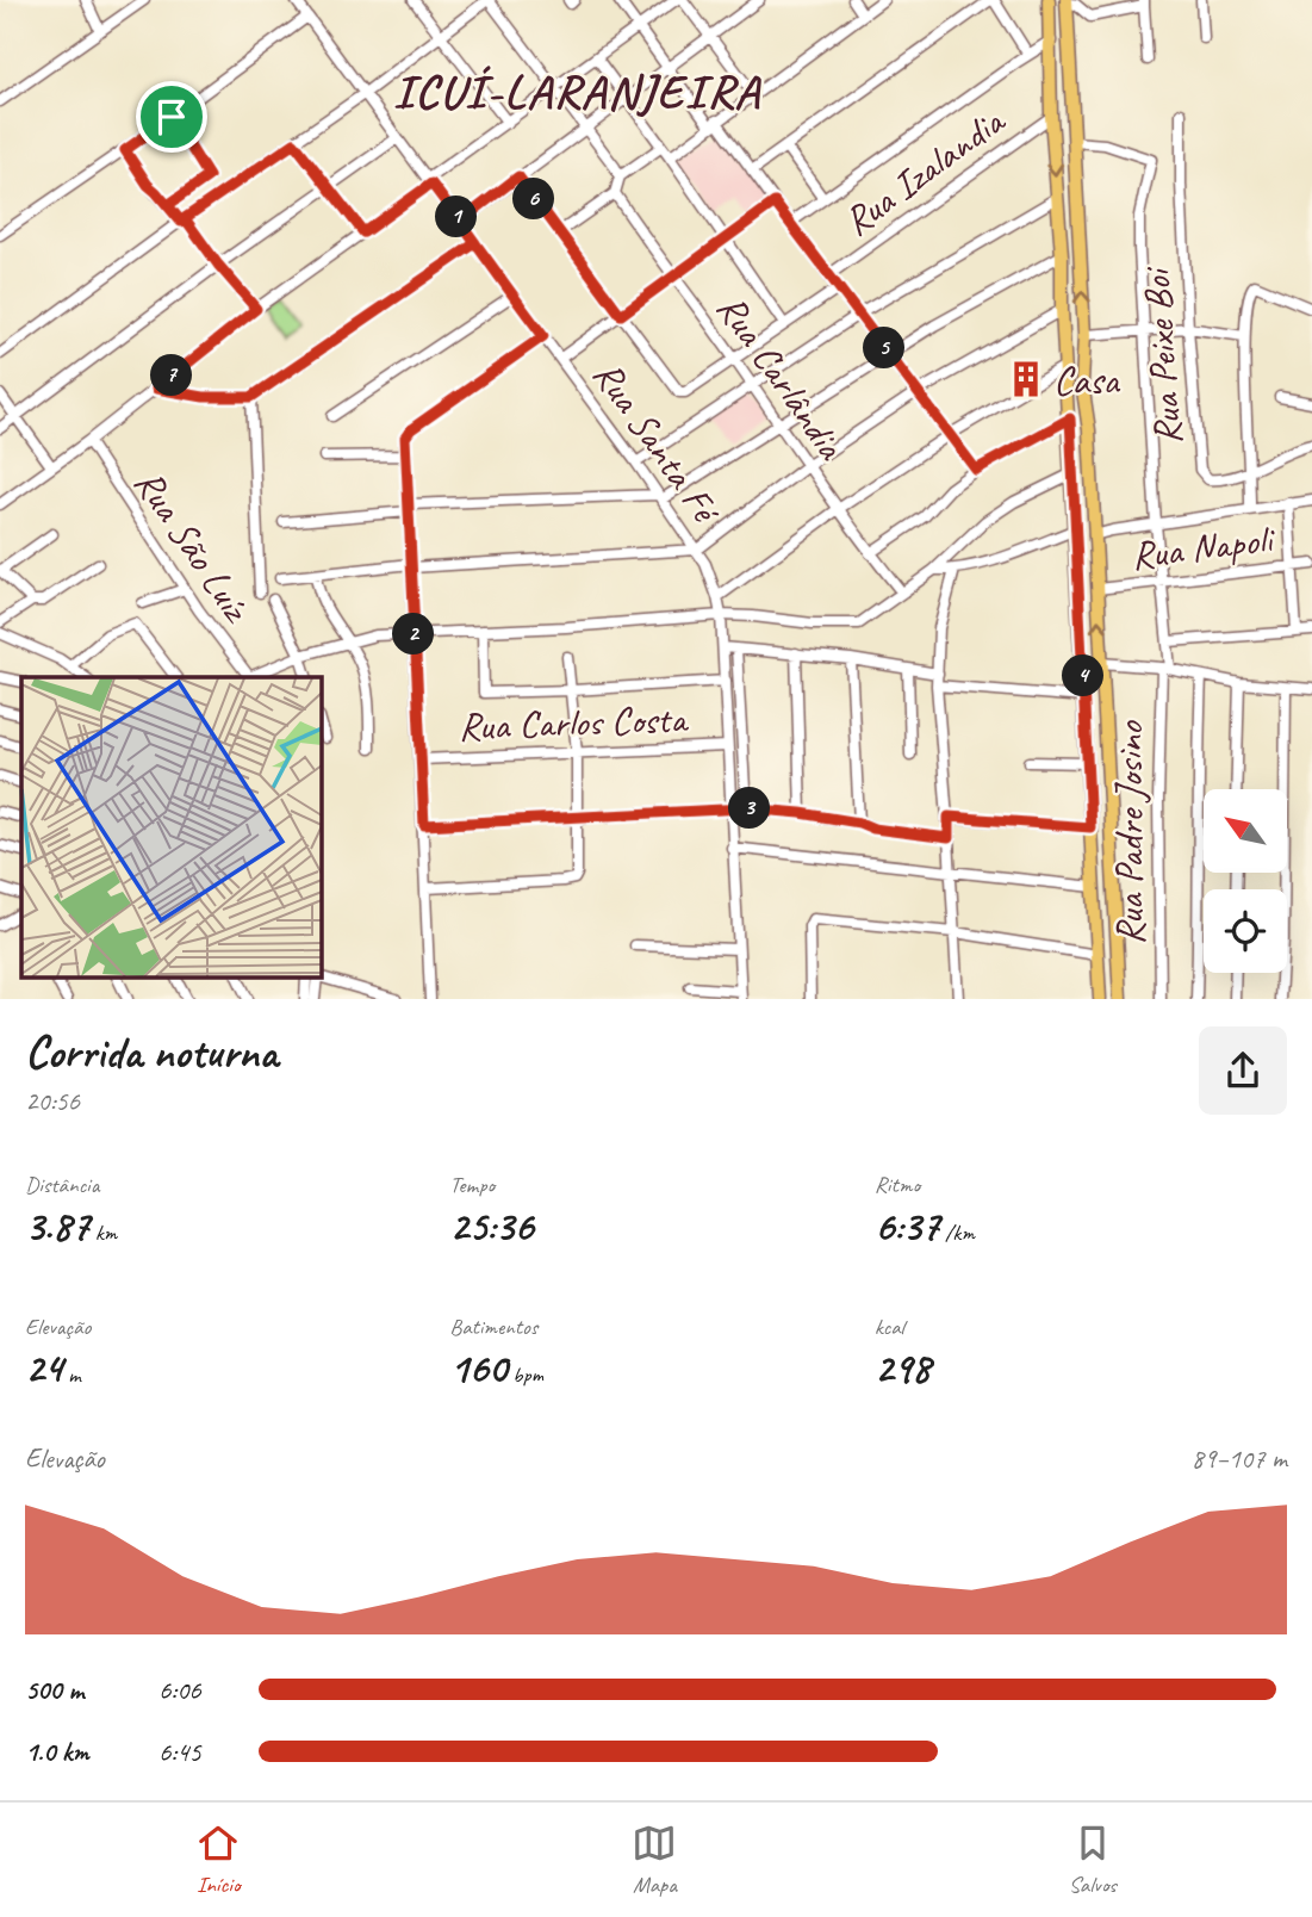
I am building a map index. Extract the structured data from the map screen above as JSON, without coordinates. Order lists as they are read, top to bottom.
{
  "streets": {
    "street": [
      "Rua Izalandia",
      "Rua Peixe Boi",
      "Rua Carlândia",
      "Rua Santa Fé",
      "Rua São Luíz",
      "Rua Napoli",
      "Rua Carlos Costa",
      "Rua Padre Josino"
    ]
  },
  "crossings": [
    ["Rua Santa Fé", "Rua Carlos Costa"],
    ["Rua Napoli", "Rua Padre Josino"]
  ],
  "districts": ["ICUÍ-LARANJEIRA"],
  "places": {
    "building": ["Casa"]
  },
  "north": "top left",
  "page": {
    "pins": [
      "6",
      "1",
      "5",
      "7",
      "2",
      "4",
      "3"
    ],
    "heading": ["Corrida noturna", "20:56"],
    "stats": [
      ["Distância", "3.87 km"],
      ["Tempo", "25:36"],
      ["Ritmo", "6:37 /km"],
      ["Elevação", "24 m"],
      ["Batimentos", "160 bpm"],
      ["kcal", "298"]
    ],
    "chart": ["Elevação", "89–107 m"],
    "list": [
      {
        "name": "500 m",
        "note": "6:06"
      },
      {
        "name": "1.0 km",
        "note": "6:45"
      }
    ],
    "tabs": ["Início", "Mapa", "Salvos"]
  }
}
